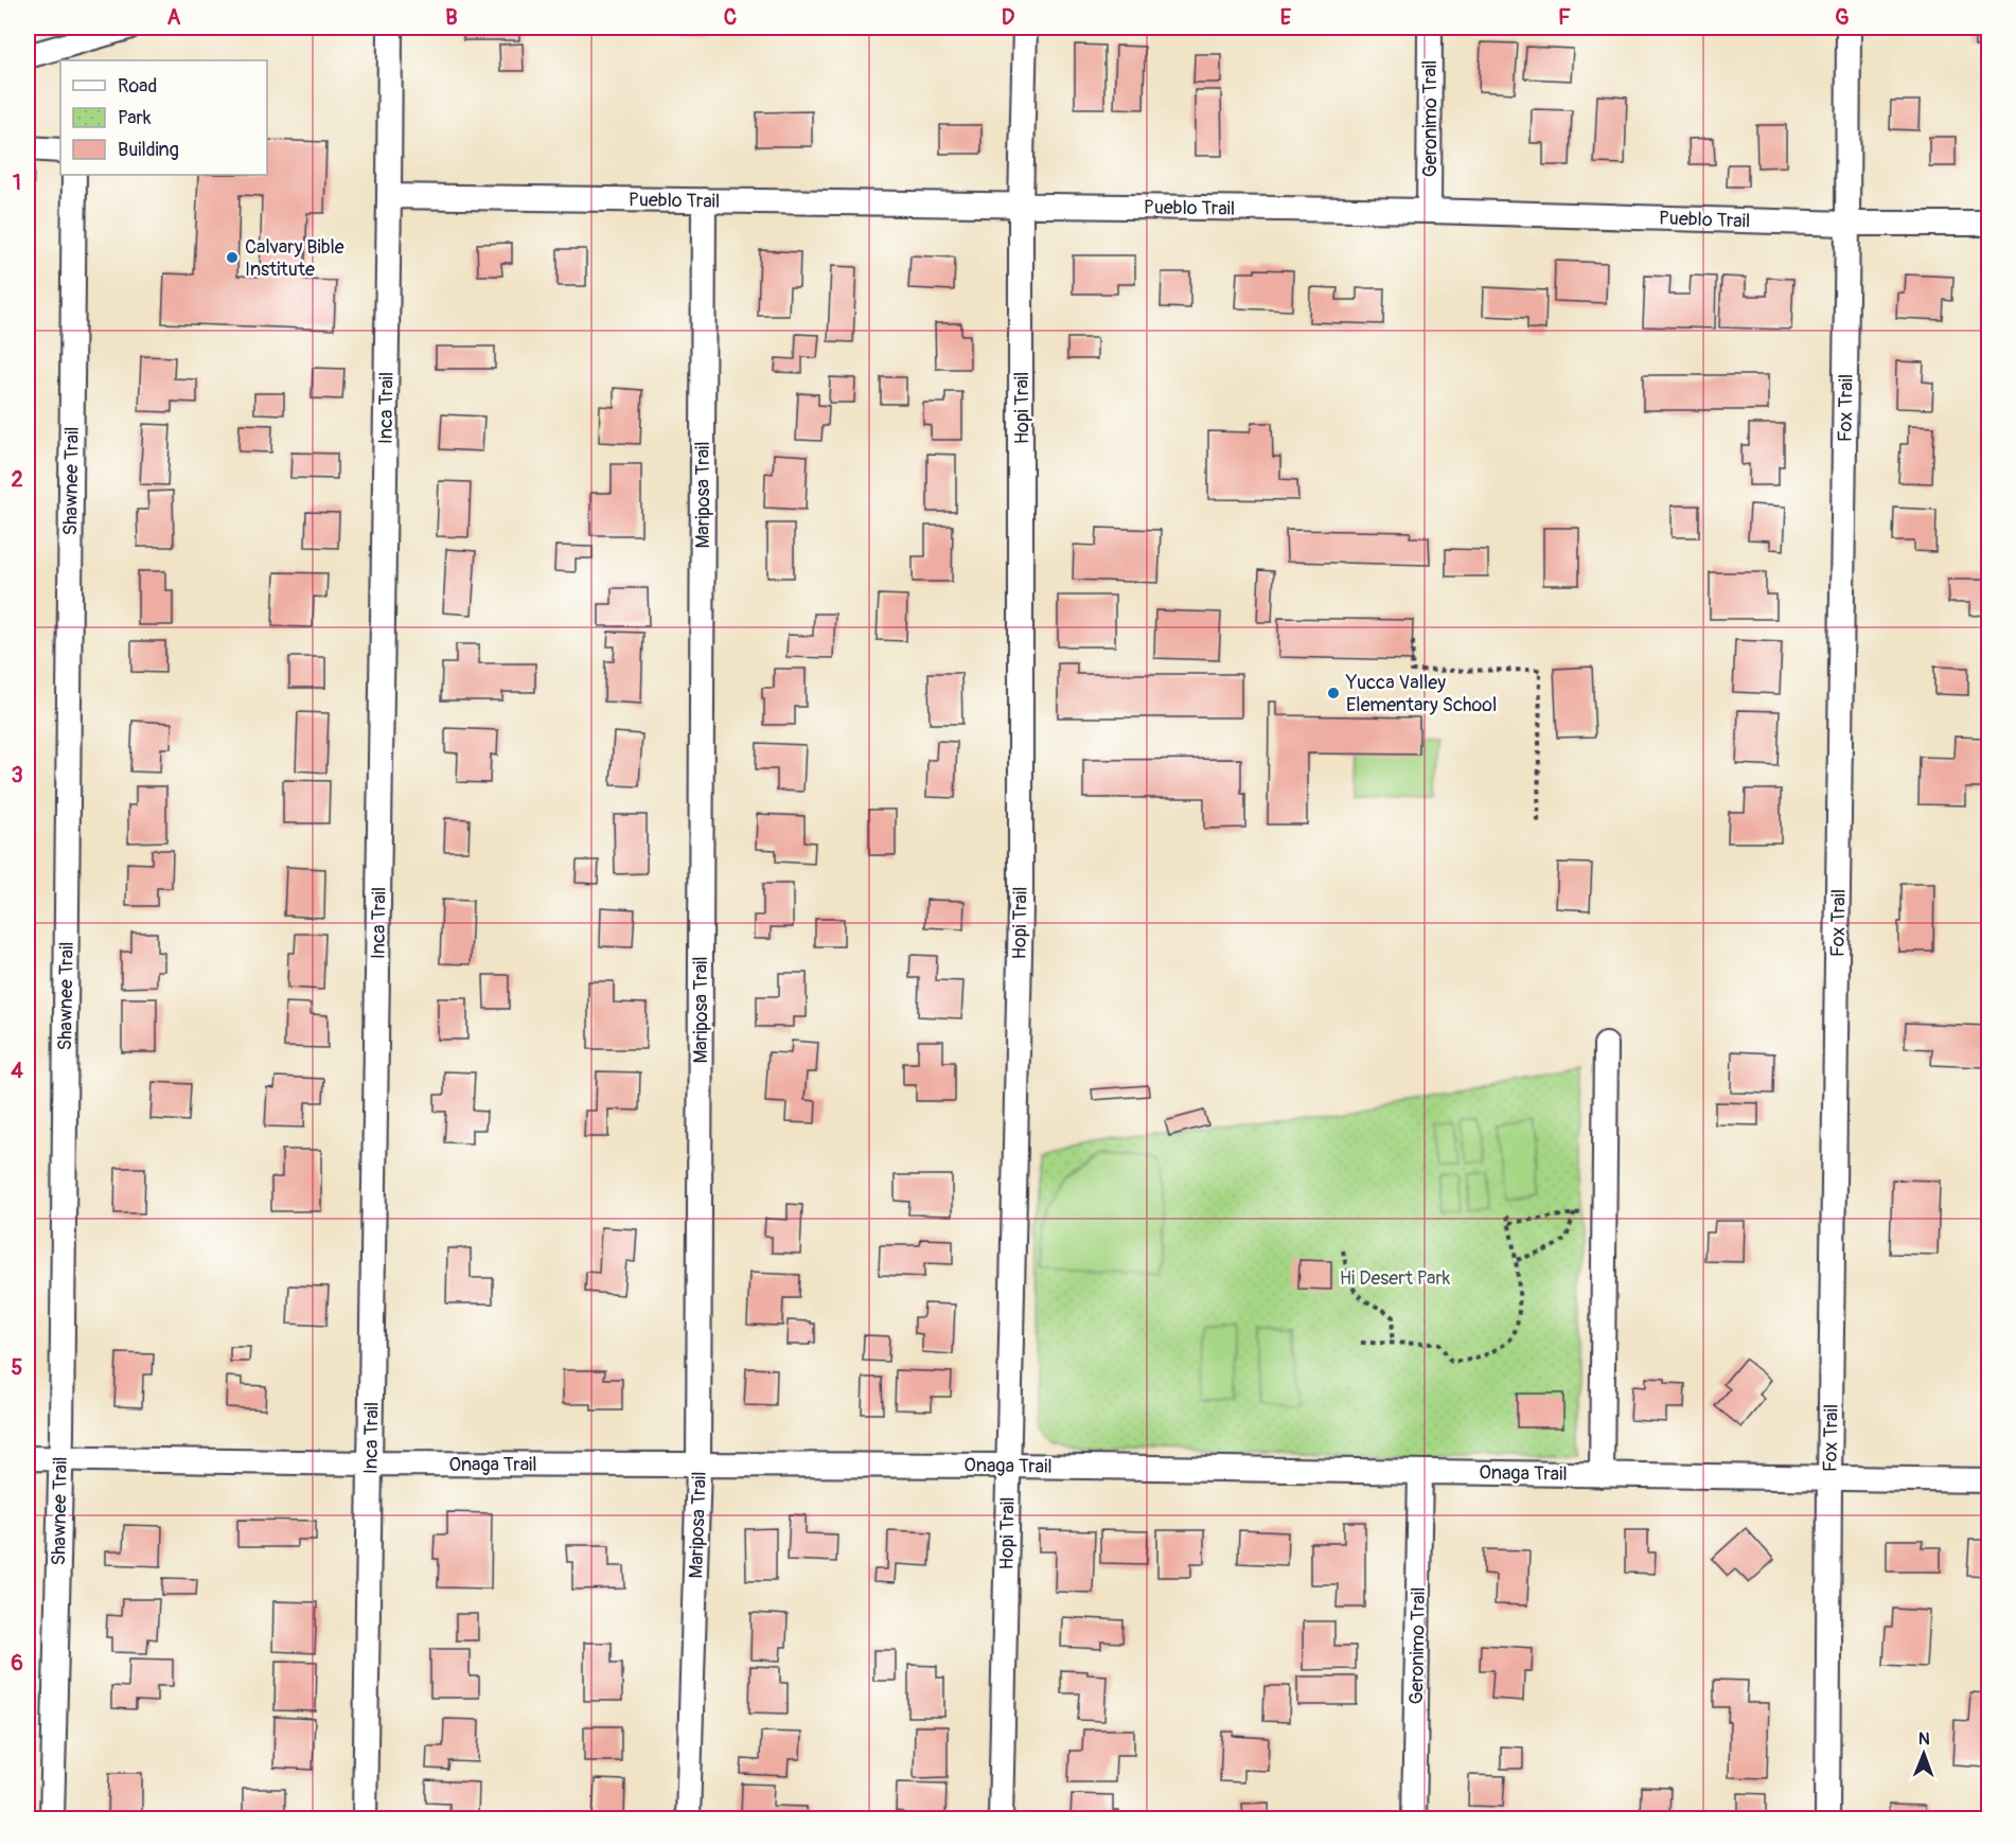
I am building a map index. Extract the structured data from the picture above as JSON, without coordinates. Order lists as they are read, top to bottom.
{
  "streets": {
    "street": [
      "Geronimo Trail",
      "Pueblo Trail",
      "Inca Trail",
      "Hopi Trail",
      "Fox Trail",
      "Shawnee Trail",
      "Mariposa Trail",
      "Onaga Trail"
    ]
  },
  "crossings": [
    ["Geronimo Trail", "Pueblo Trail"],
    ["Geronimo Trail", "Onaga Trail"],
    ["Pueblo Trail", "Inca Trail"],
    ["Pueblo Trail", "Hopi Trail"],
    ["Pueblo Trail", "Fox Trail"],
    ["Pueblo Trail", "Mariposa Trail"],
    ["Inca Trail", "Onaga Trail"],
    ["Hopi Trail", "Onaga Trail"],
    ["Fox Trail", "Onaga Trail"],
    ["Shawnee Trail", "Onaga Trail"],
    ["Mariposa Trail", "Onaga Trail"]
  ],
  "parks": ["Hi Desert Park"],
  "places": ["Calvary Bible Institute", "Yucca Valley Elementary School"],
  "legend": ["Road", "Park", "Building"],
  "north": "top",
  "grid": {
    "columns": [
      "A",
      "B",
      "C",
      "D",
      "E",
      "F",
      "G"
    ],
    "rows": [
      "1",
      "2",
      "3",
      "4",
      "5",
      "6"
    ]
  }
}
